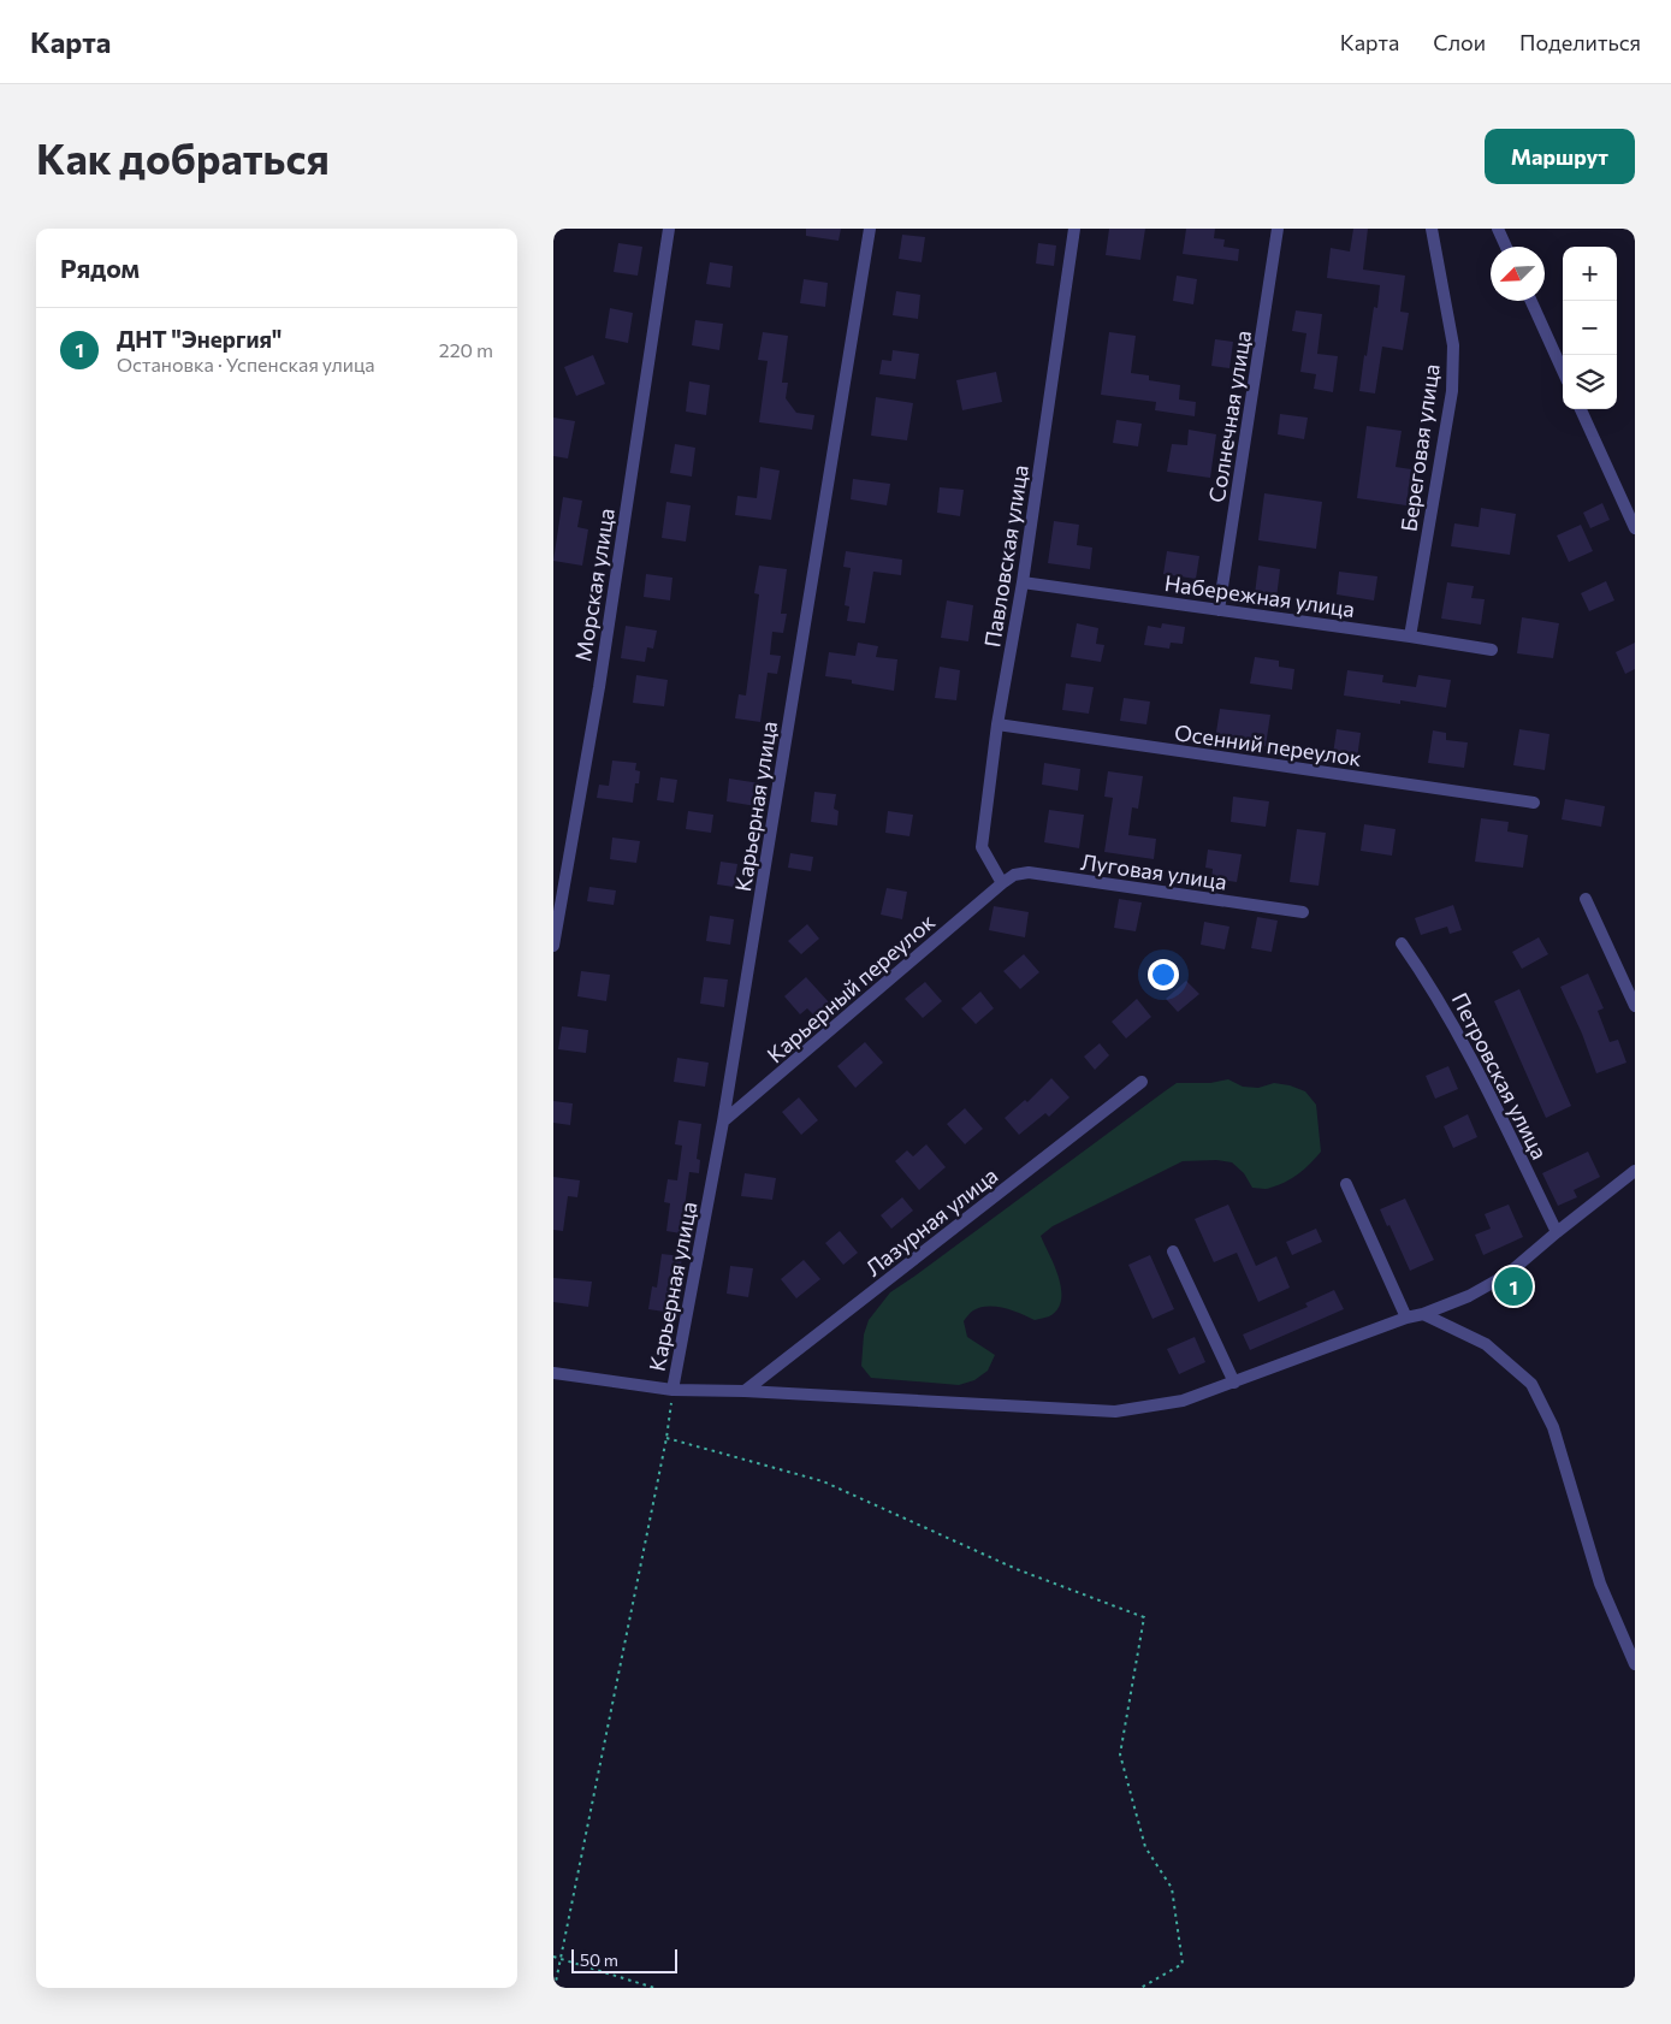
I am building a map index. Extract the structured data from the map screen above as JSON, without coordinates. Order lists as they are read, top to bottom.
{
  "streets": {
    "street": [
      "Солнечная улица",
      "Береговая улица",
      "Павловская улица",
      "Морская улица",
      "Набережная улица",
      "Осенний переулок",
      "Карьерная улица",
      "Луговая улица",
      "Карьерный переулок",
      "Петровская улица",
      "Лазурная улица"
    ]
  },
  "crossings": [
    ["Солнечная улица", "Набережная улица"],
    ["Береговая улица", "Набережная улица"],
    ["Павловская улица", "Набережная улица"],
    ["Павловская улица", "Осенний переулок"],
    ["Павловская улица", "Луговая улица"],
    ["Павловская улица", "Карьерный переулок"],
    ["Карьерная улица", "Карьерный переулок"],
    ["Луговая улица", "Карьерный переулок"]
  ],
  "scale_bar": "50 m",
  "north": "bottom left",
  "page": {
    "header": "Карта",
    "nav": ["Карта", "Слои", "Поделиться"],
    "buttons": "Маршрут",
    "title": "Как добраться",
    "heading": "Рядом",
    "map_buttons": ["+", "−"],
    "list": [
      {
        "mark": "1",
        "name": "ДНТ \"Энергия\"",
        "note": "Остановка · Успенская улица",
        "value": "220 m"
      }
    ],
    "pins": "1",
    "scale": "50 m"
  }
}
